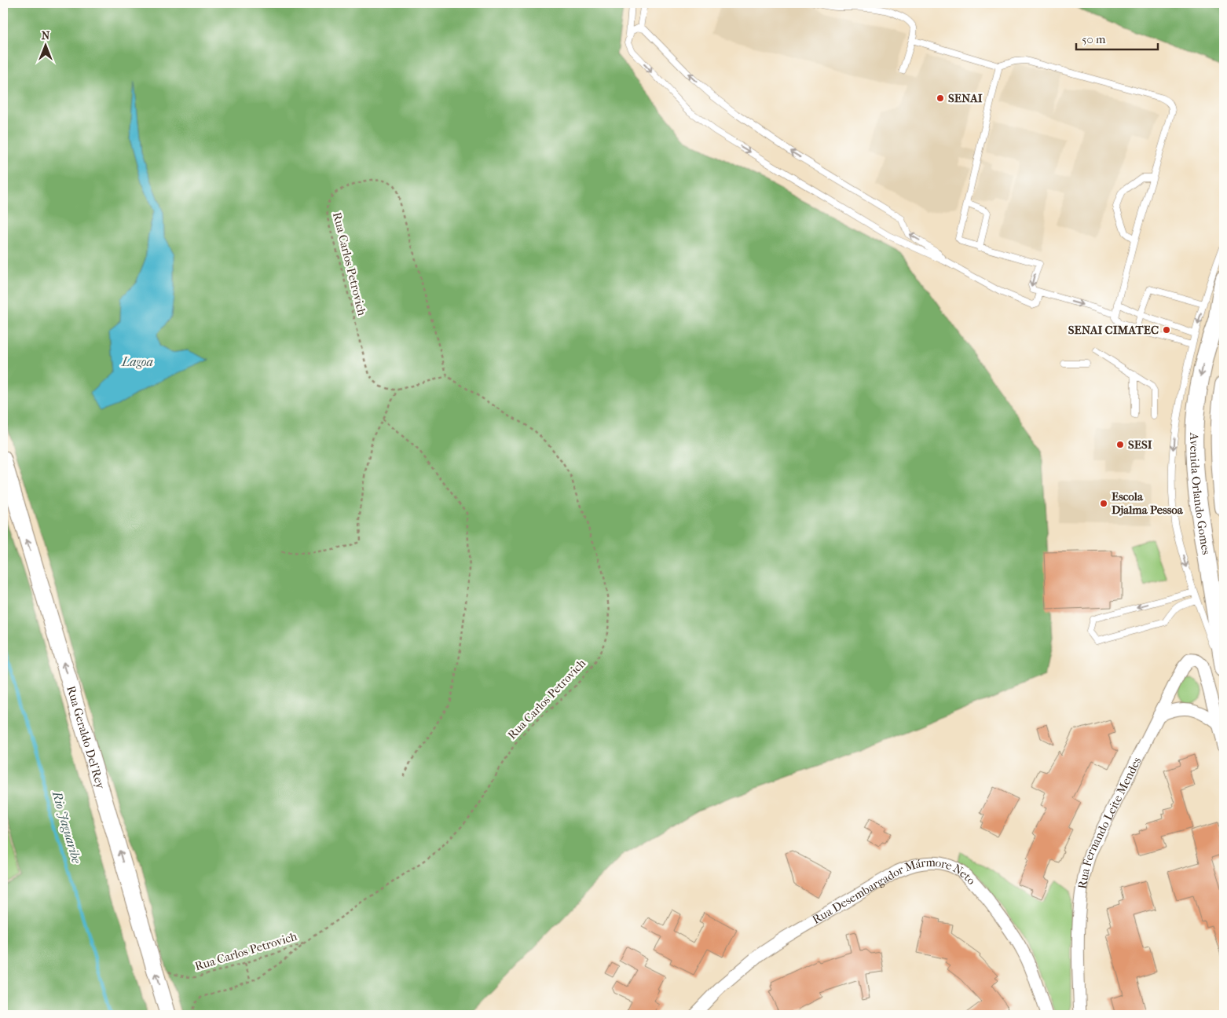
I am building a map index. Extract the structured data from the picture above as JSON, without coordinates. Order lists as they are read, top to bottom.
{
  "streets": {
    "main road": ["Avenida Orlando Gomes", "Rua Geraldo Del'Rey"],
    "street": ["Rua Fernando Leite Mendes", "Rua Desembargador Mármore Neto"],
    "path": ["Rua Carlos Petrovich"]
  },
  "crossings": [
    ["Rua Carlos Petrovich", "Rua Geraldo Del'Rey"]
  ],
  "one_way": ["Rua Geraldo Del'Rey"],
  "water": ["Lagoa", "Rio Jaguaribe"],
  "places": [
    "SENAI",
    "SENAI CIMATEC",
    "SESI",
    "Escola Djalma Pessoa"
  ],
  "scale_bar": "50 m",
  "north": "top"
}
